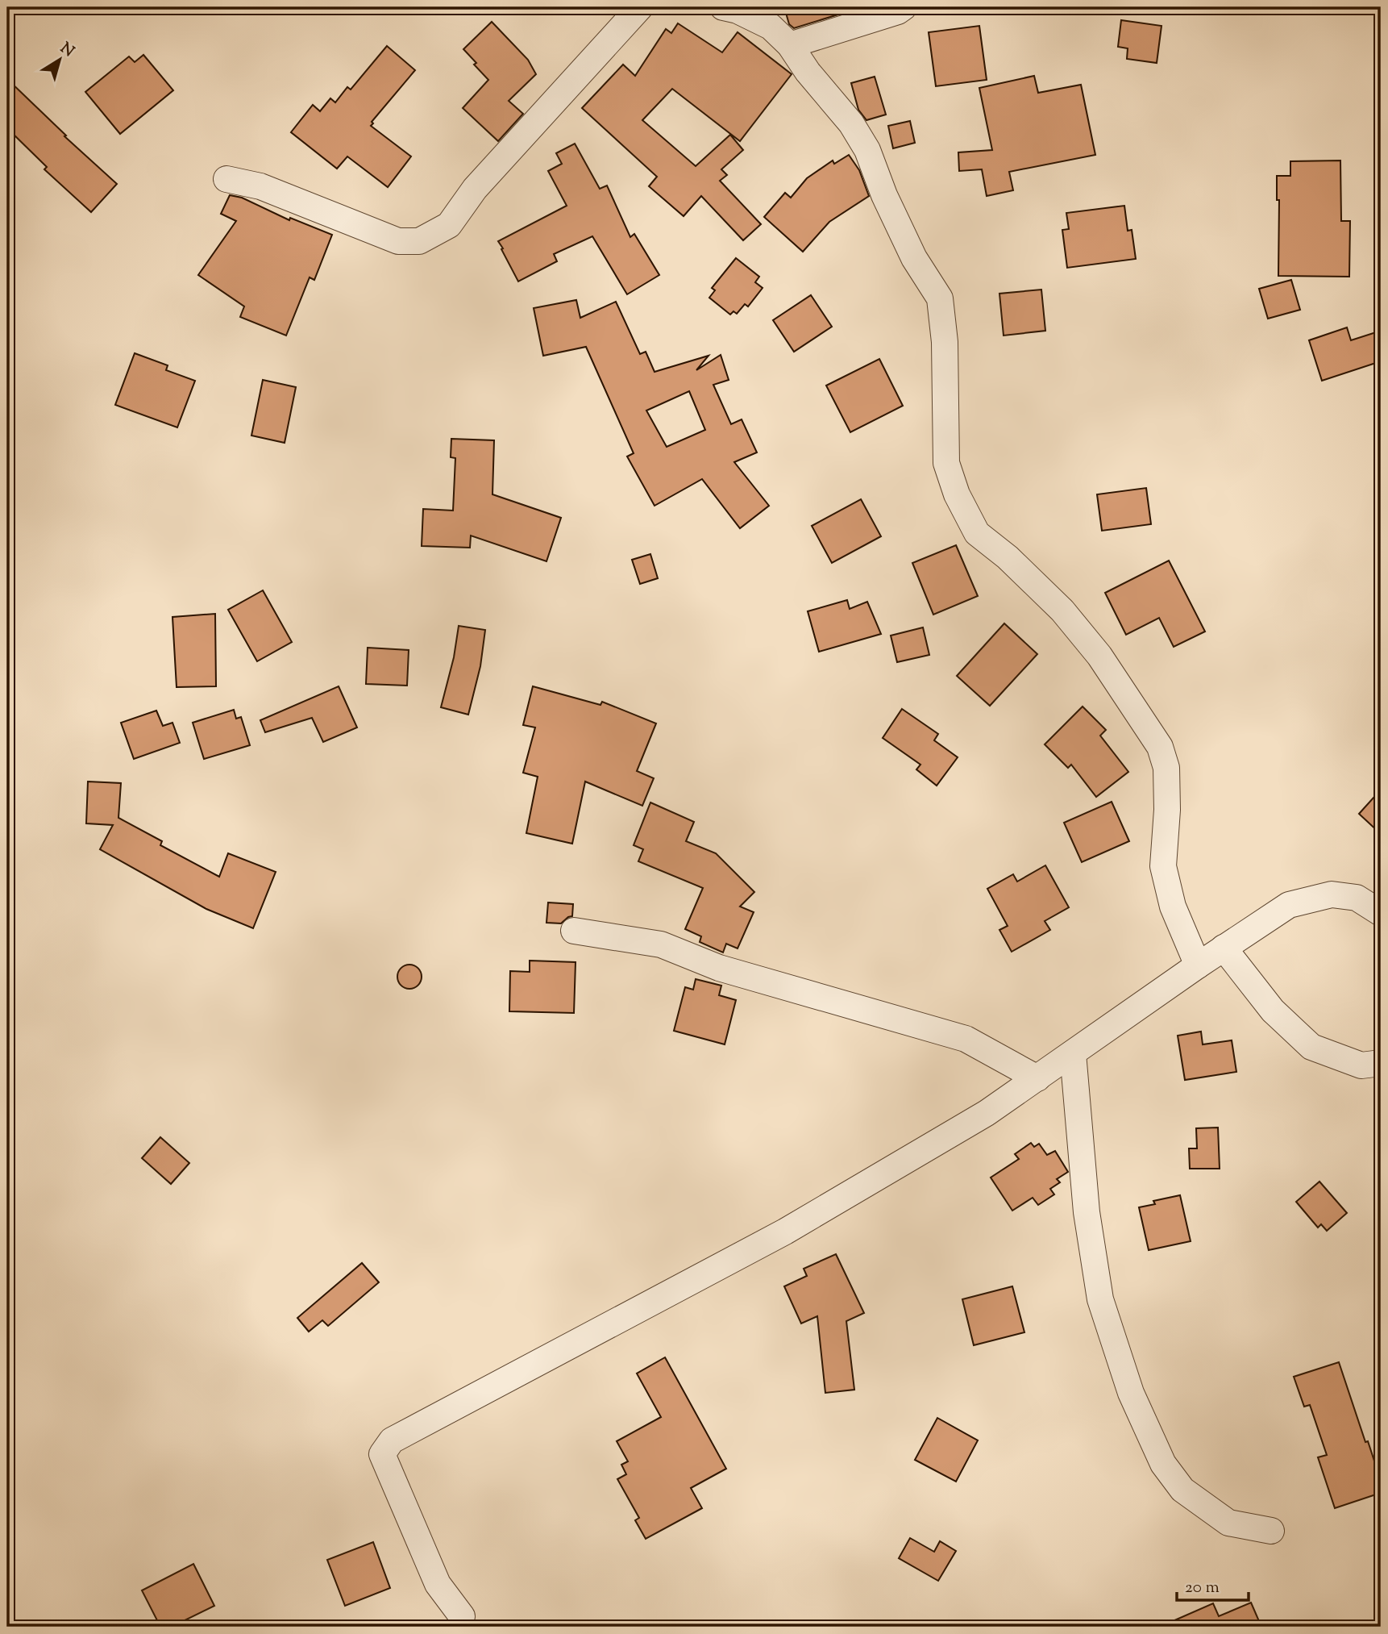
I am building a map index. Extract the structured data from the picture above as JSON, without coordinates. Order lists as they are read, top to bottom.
{
  "scale_bar": "20 m",
  "north": "top right"
}
